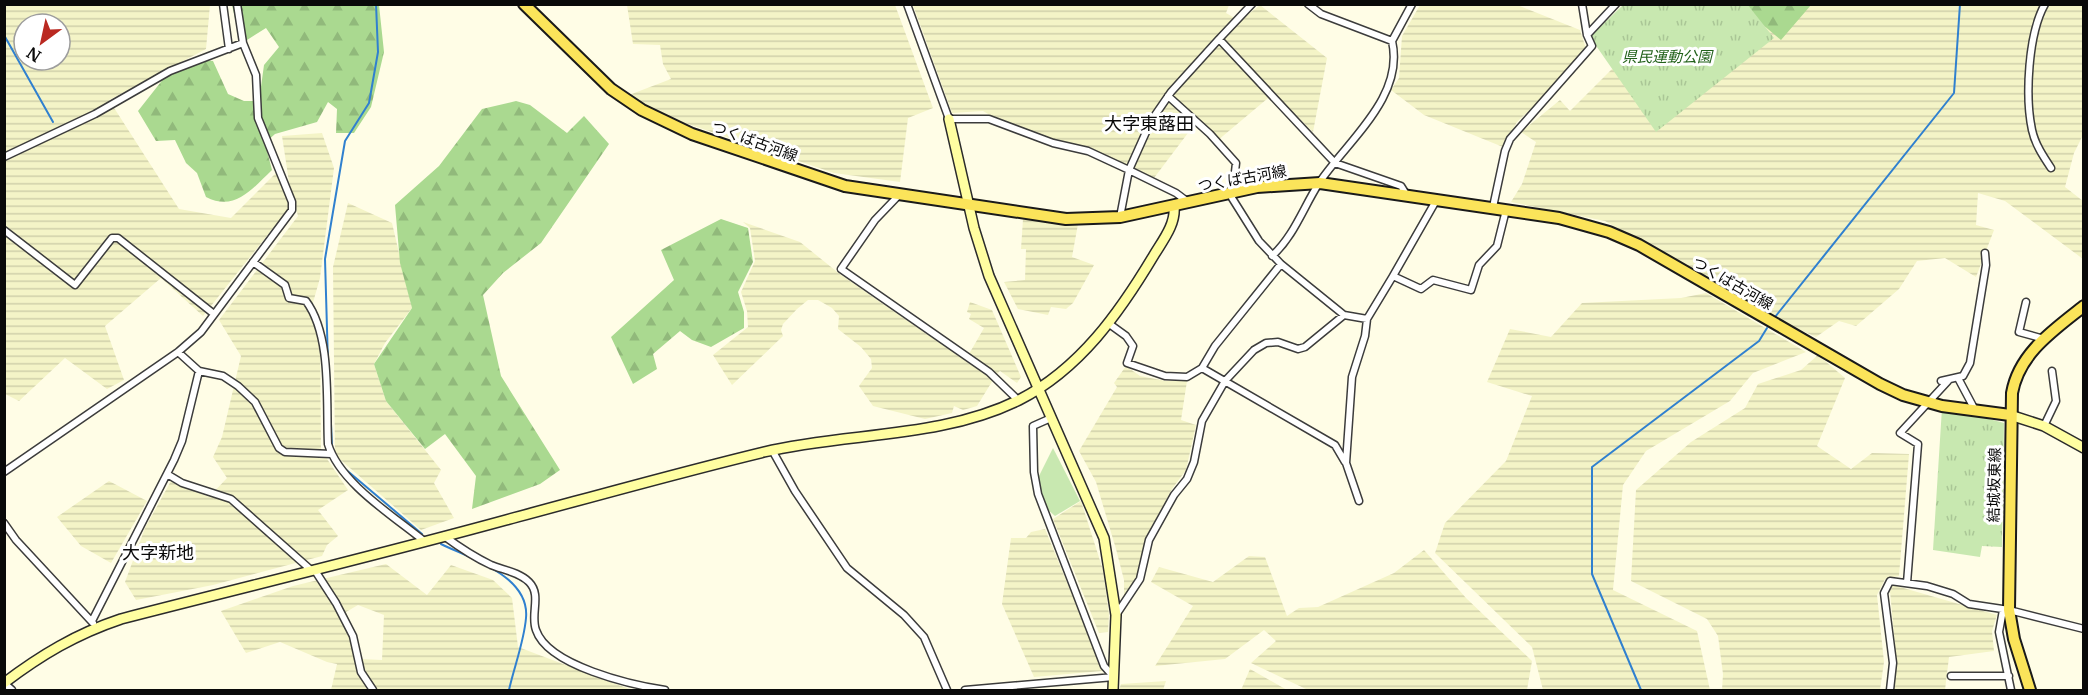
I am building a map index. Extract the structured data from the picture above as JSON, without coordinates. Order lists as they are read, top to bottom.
{
  "streets": {
    "main road": ["つくば古河線", "結城坂東線"]
  },
  "crossings": [
    ["つくば古河線", "結城坂東線"]
  ],
  "districts": ["大字東蕗田", "大字新地"],
  "parks": ["県民運動公園"],
  "north": "bottom left"
}
